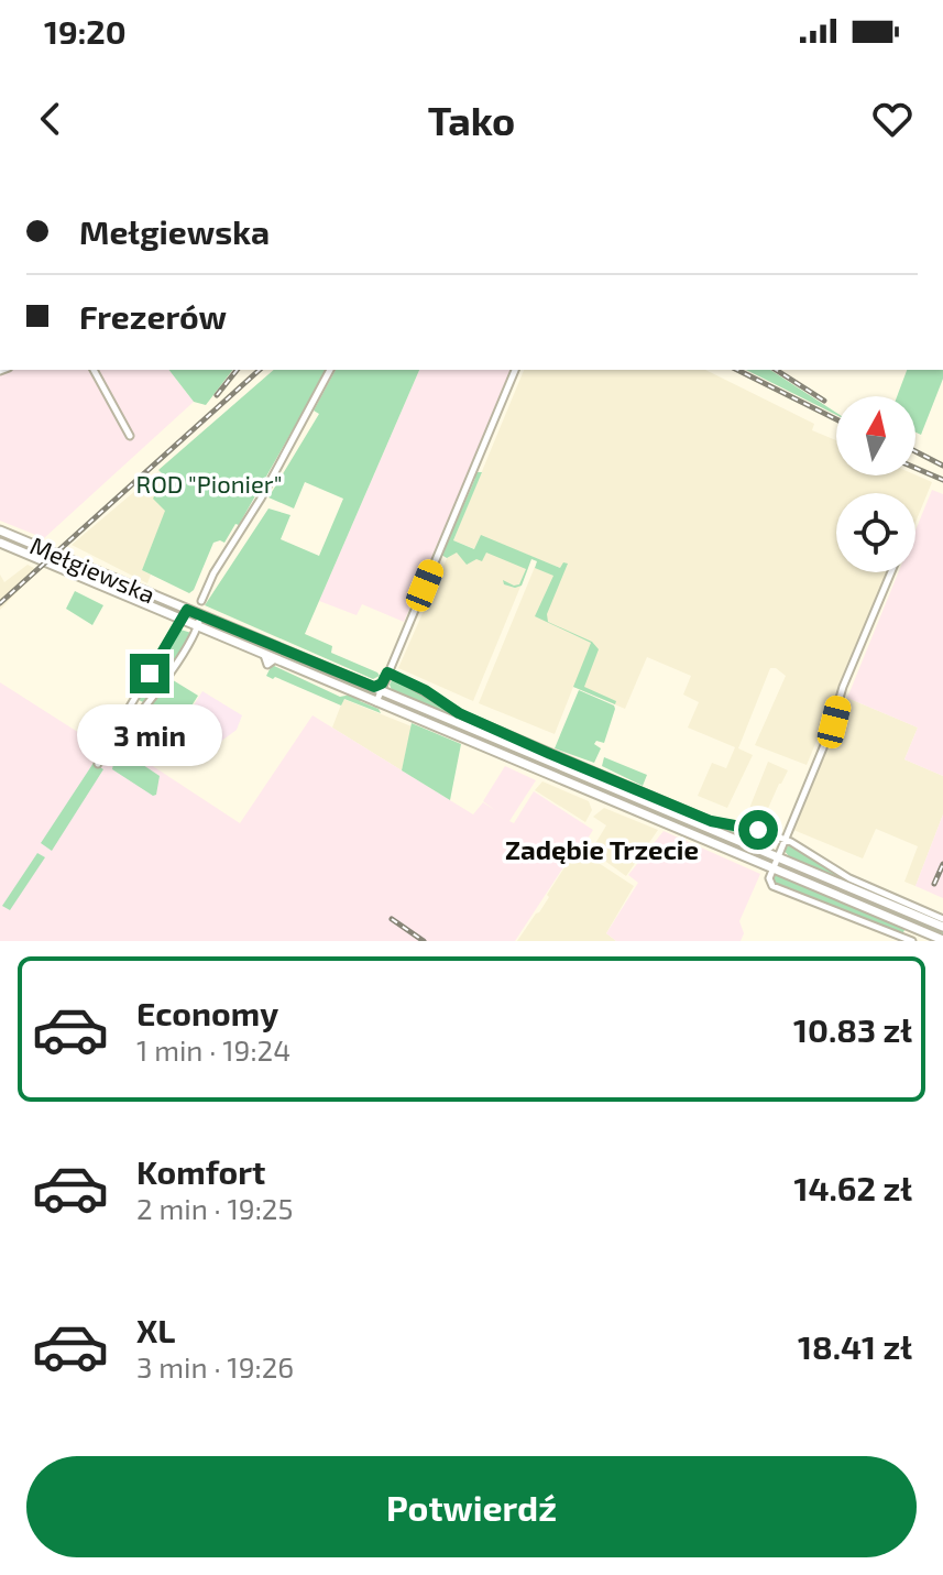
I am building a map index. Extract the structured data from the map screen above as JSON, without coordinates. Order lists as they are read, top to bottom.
{
  "streets": {
    "main road": ["Mełgiewska"]
  },
  "districts": ["Zadębie Trzecie"],
  "parks": ["ROD \"Pionier\""],
  "north": "top",
  "page": {
    "status": "19:20",
    "header": "Tako",
    "banner": ["Mełgiewska", "Frezerów"],
    "bubble": "3 min",
    "list": [
      {
        "name": "Economy",
        "note": "1 min · 19:24",
        "value": "10.83 zł"
      },
      {
        "name": "Komfort",
        "note": "2 min · 19:25",
        "value": "14.62 zł"
      },
      {
        "name": "XL",
        "note": "3 min · 19:26",
        "value": "18.41 zł"
      }
    ],
    "buttons": "Potwierdź"
  }
}
